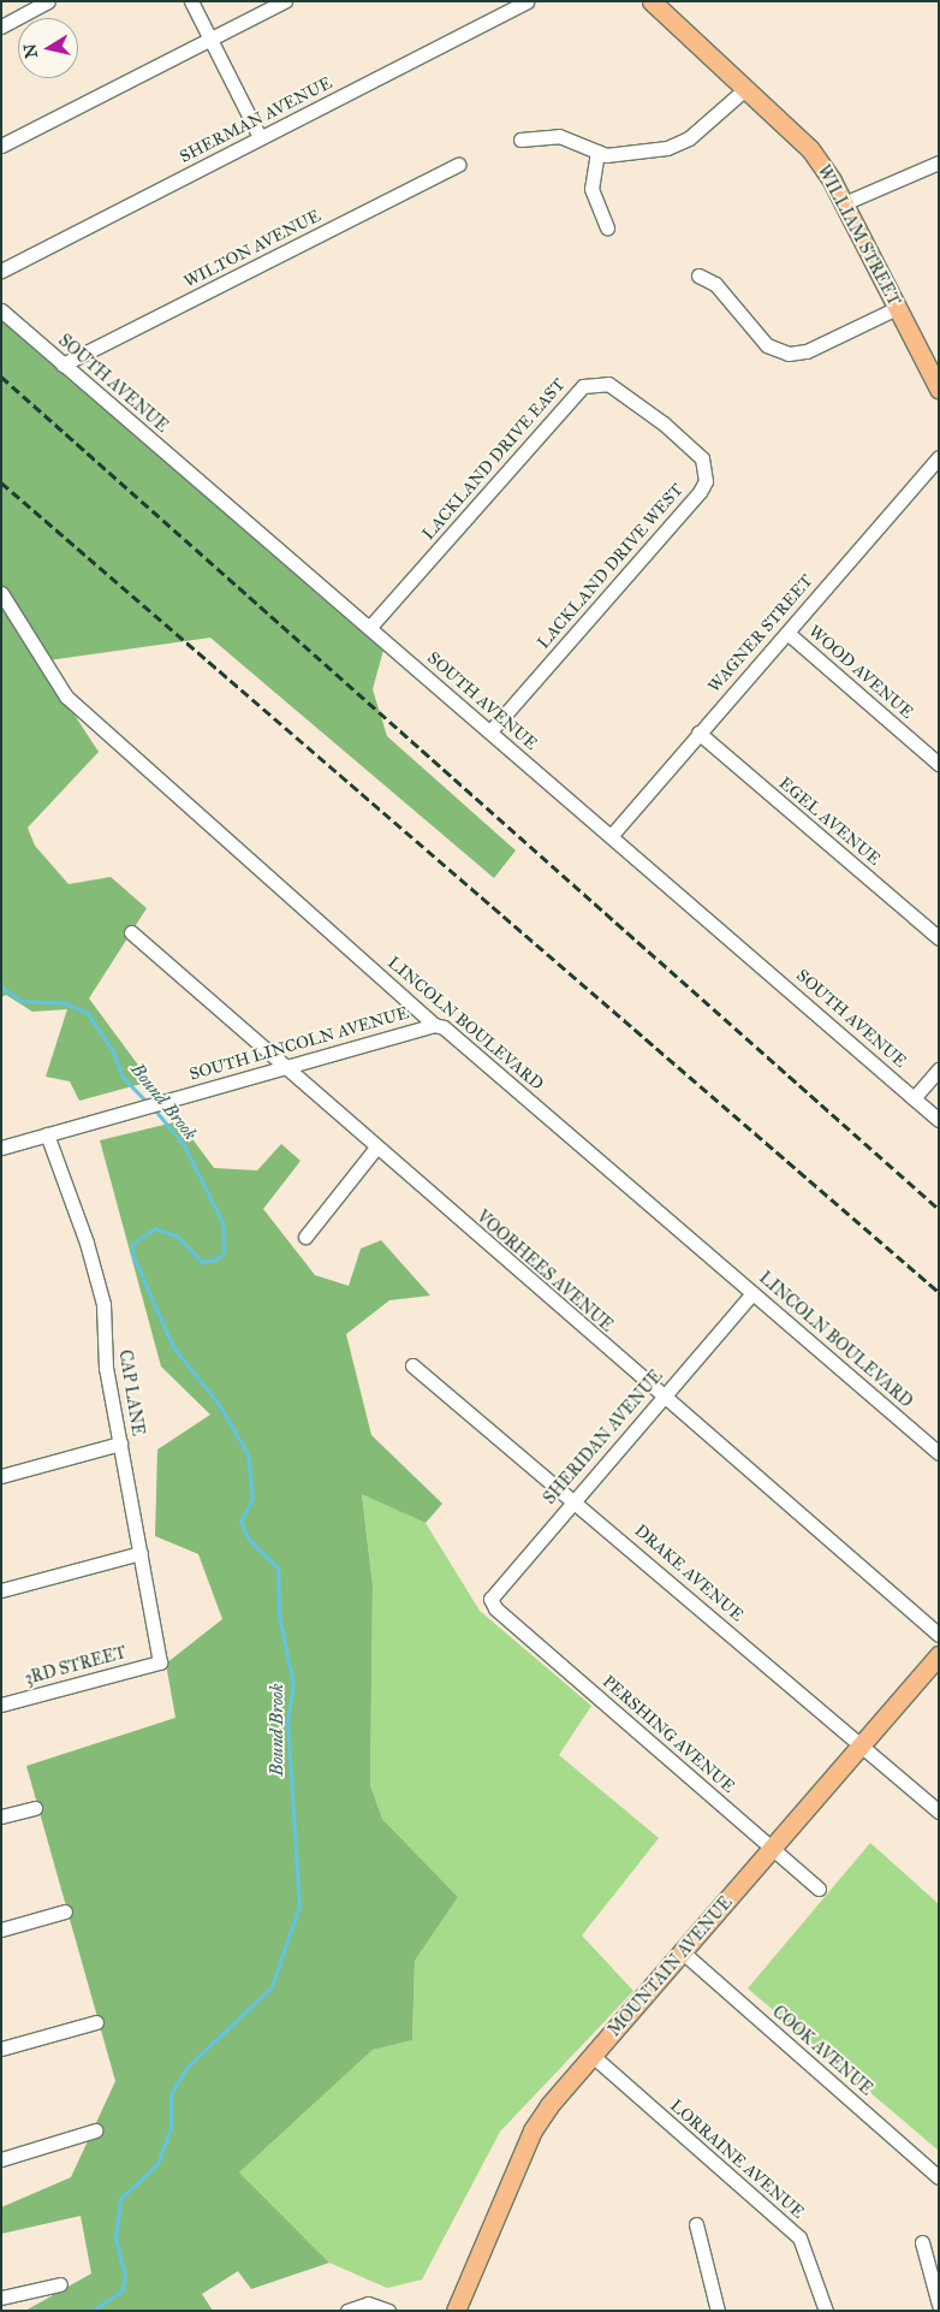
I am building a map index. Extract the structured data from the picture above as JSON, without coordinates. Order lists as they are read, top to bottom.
{
  "streets": {
    "main road": ["WILLIAM STREET", "MOUNTAIN AVENUE"],
    "street": [
      "SHERMAN AVENUE",
      "WILTON AVENUE",
      "SOUTH AVENUE",
      "LACKLAND DRIVE EAST",
      "LACKLAND DRIVE WEST",
      "WAGNER STREET",
      "WOOD AVENUE",
      "EGEL AVENUE",
      "LINCOLN BOULEVARD",
      "SOUTH LINCOLN AVENUE",
      "VOORHEES AVENUE",
      "CAP LANE",
      "SHERIDAN AVENUE",
      "DRAKE AVENUE",
      "3RD STREET",
      "PERSHING AVENUE",
      "COOK AVENUE",
      "LORRAINE AVENUE"
    ]
  },
  "crossings": [
    ["WILTON AVENUE", "SOUTH AVENUE"],
    ["SOUTH AVENUE", "LACKLAND DRIVE EAST"],
    ["SOUTH AVENUE", "LACKLAND DRIVE WEST"],
    ["SOUTH AVENUE", "WAGNER STREET"],
    ["LACKLAND DRIVE EAST", "LACKLAND DRIVE WEST"],
    ["WAGNER STREET", "WOOD AVENUE"],
    ["WAGNER STREET", "EGEL AVENUE"],
    ["LINCOLN BOULEVARD", "SOUTH LINCOLN AVENUE"],
    ["LINCOLN BOULEVARD", "SHERIDAN AVENUE"],
    ["SOUTH LINCOLN AVENUE", "VOORHEES AVENUE"],
    ["SOUTH LINCOLN AVENUE", "CAP LANE"],
    ["VOORHEES AVENUE", "SHERIDAN AVENUE"],
    ["CAP LANE", "3RD STREET"],
    ["SHERIDAN AVENUE", "DRAKE AVENUE"],
    ["SHERIDAN AVENUE", "PERSHING AVENUE"],
    ["DRAKE AVENUE", "MOUNTAIN AVENUE"],
    ["PERSHING AVENUE", "MOUNTAIN AVENUE"],
    ["MOUNTAIN AVENUE", "COOK AVENUE"],
    ["MOUNTAIN AVENUE", "LORRAINE AVENUE"]
  ],
  "water": ["Bound Brook"],
  "north": "left"
}
